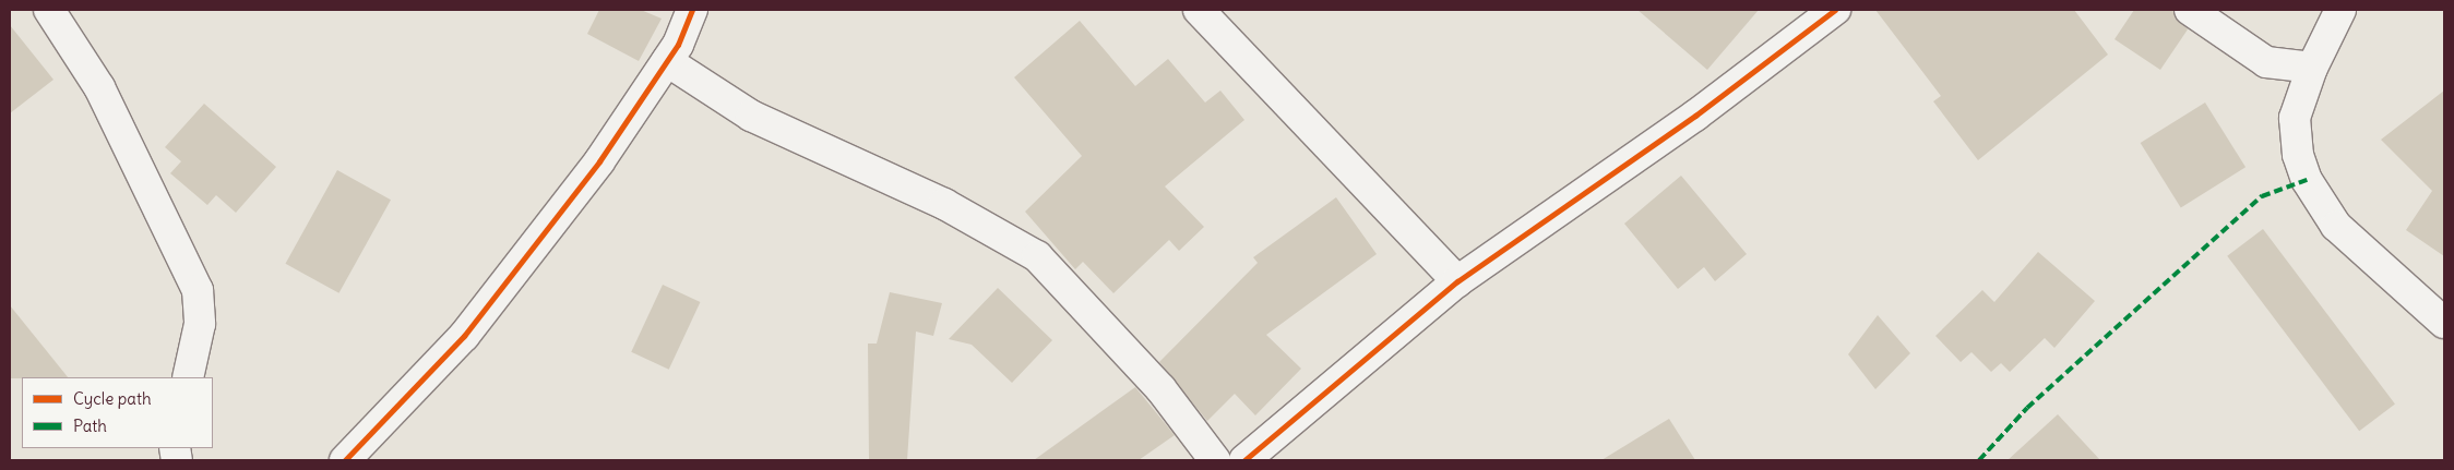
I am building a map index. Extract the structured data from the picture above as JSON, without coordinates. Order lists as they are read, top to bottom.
{
  "legend": ["Cycle path", "Path"]
}
